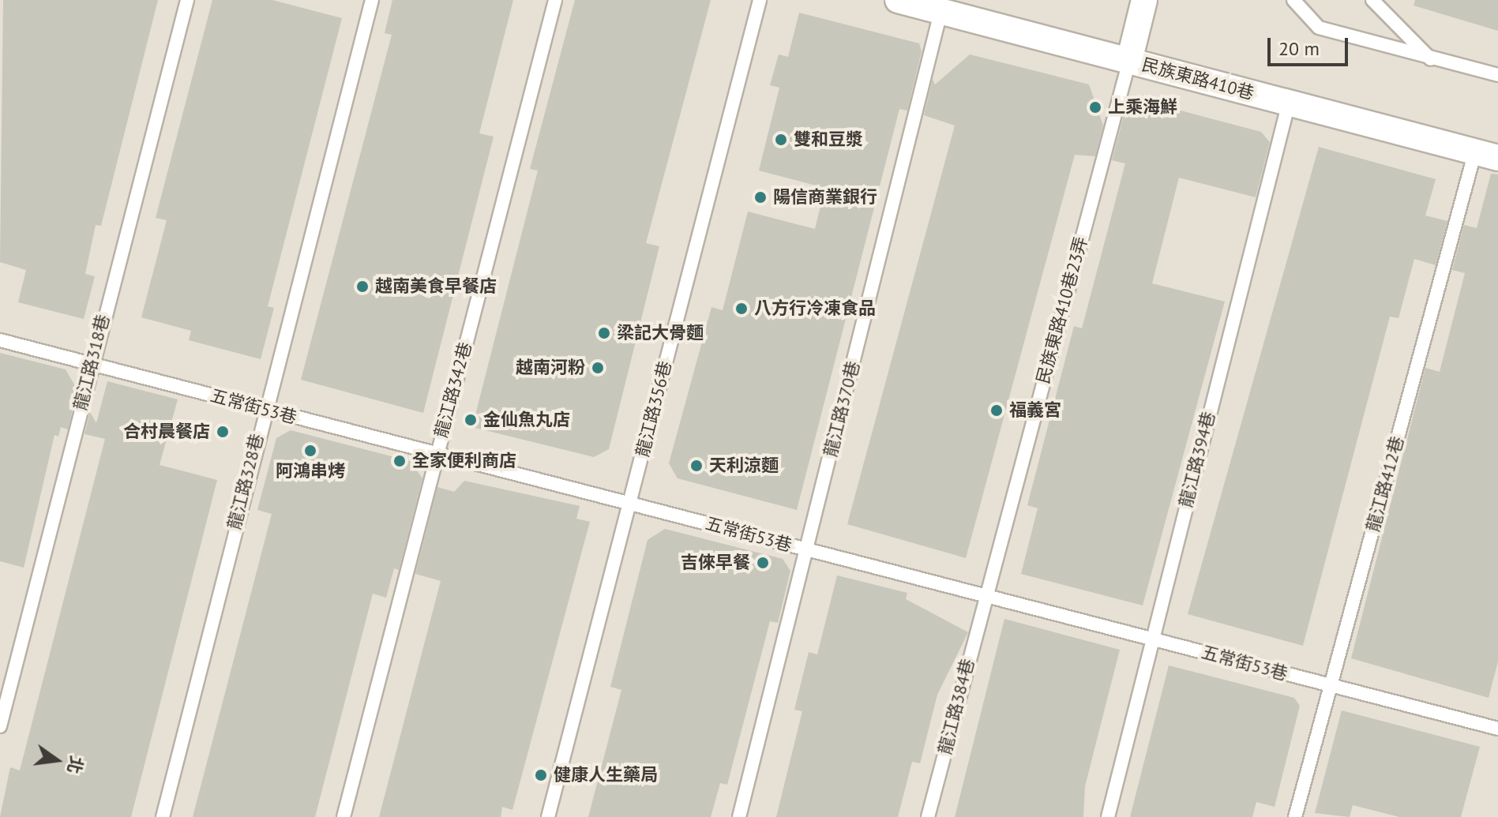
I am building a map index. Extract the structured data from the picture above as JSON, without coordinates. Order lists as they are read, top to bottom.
{
  "streets": {
    "street": ["民族東路410巷"],
    "lane": [
      "民族東路410巷23弄",
      "龍江路318巷",
      "龍江路342巷",
      "五常街53巷",
      "龍江路356巷",
      "龍江路370巷",
      "龍江路394巷",
      "龍江路328巷",
      "龍江路412巷",
      "龍江路384巷"
    ]
  },
  "crossings": [
    ["民族東路410巷", "民族東路410巷23弄"],
    ["民族東路410巷", "龍江路370巷"],
    ["民族東路410巷", "龍江路394巷"],
    ["民族東路410巷", "龍江路412巷"],
    ["民族東路410巷23弄", "五常街53巷"],
    ["民族東路410巷23弄", "龍江路384巷"],
    ["龍江路318巷", "五常街53巷"],
    ["龍江路342巷", "五常街53巷"],
    ["五常街53巷", "龍江路356巷"],
    ["五常街53巷", "龍江路370巷"],
    ["五常街53巷", "龍江路394巷"],
    ["五常街53巷", "龍江路328巷"],
    ["五常街53巷", "龍江路412巷"],
    ["五常街53巷", "龍江路384巷"]
  ],
  "places": [
    "上乘海鮮",
    "雙和豆漿",
    "陽信商業銀行",
    "越南美食早餐店",
    "八方行冷凍食品",
    "梁記大骨麵",
    "越南河粉",
    "福義宮",
    "金仙魚丸店",
    "合村晨餐店",
    "阿鴻串烤",
    "全家便利商店",
    "天利涼麵",
    "吉倈早餐",
    "健康人生藥局"
  ],
  "scale_bar": "20 m",
  "north": "right"
}
